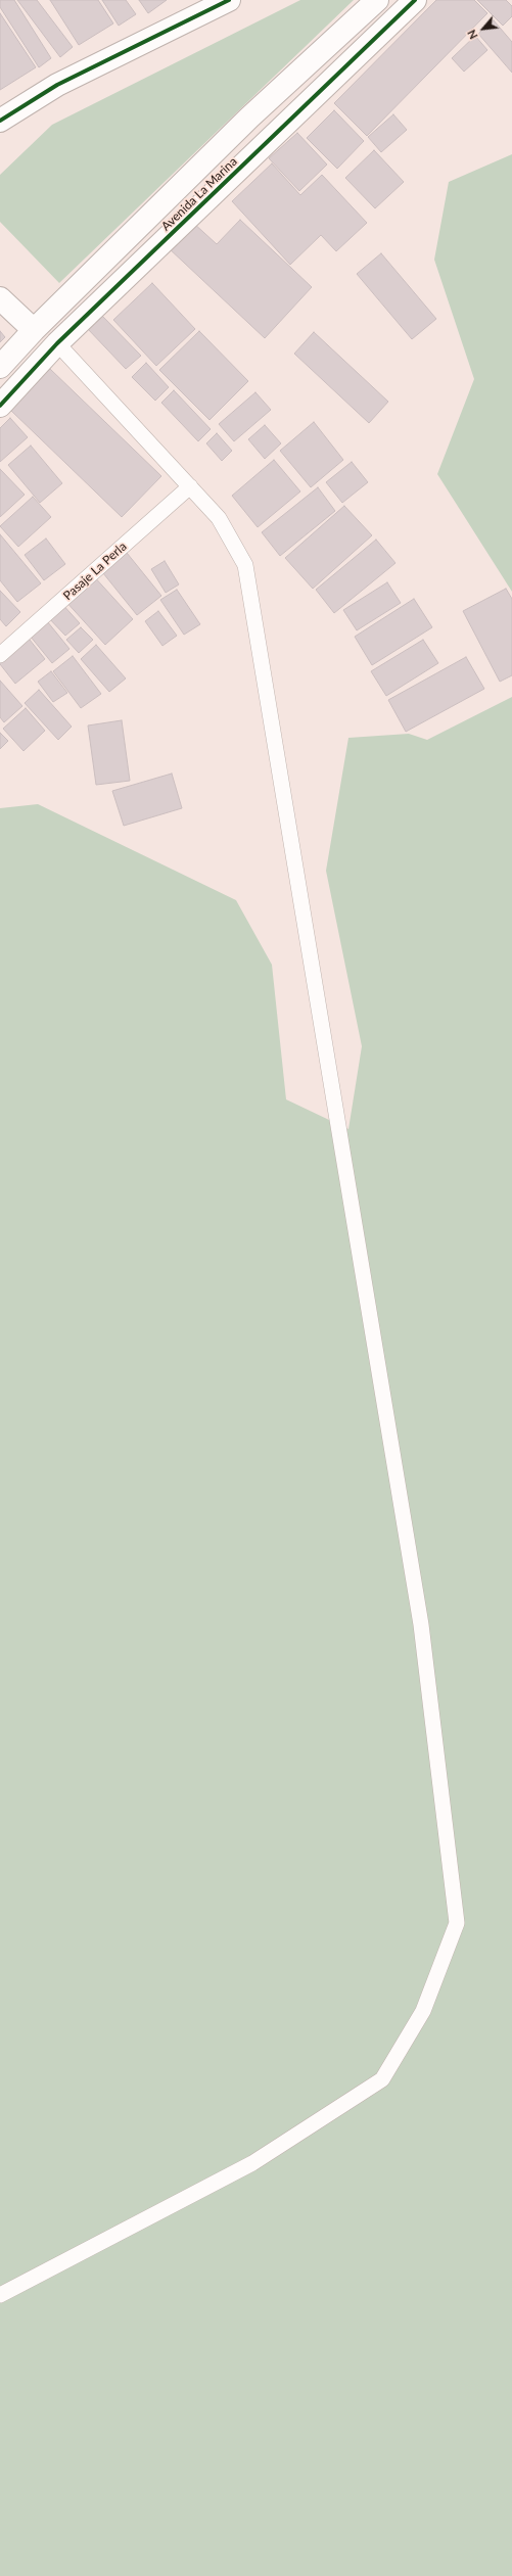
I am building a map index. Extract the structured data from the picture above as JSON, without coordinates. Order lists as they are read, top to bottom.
{
  "streets": {
    "street": ["Avenida La Marina"],
    "lane": ["Pasaje La Perla"]
  },
  "north": "bottom left"
}
